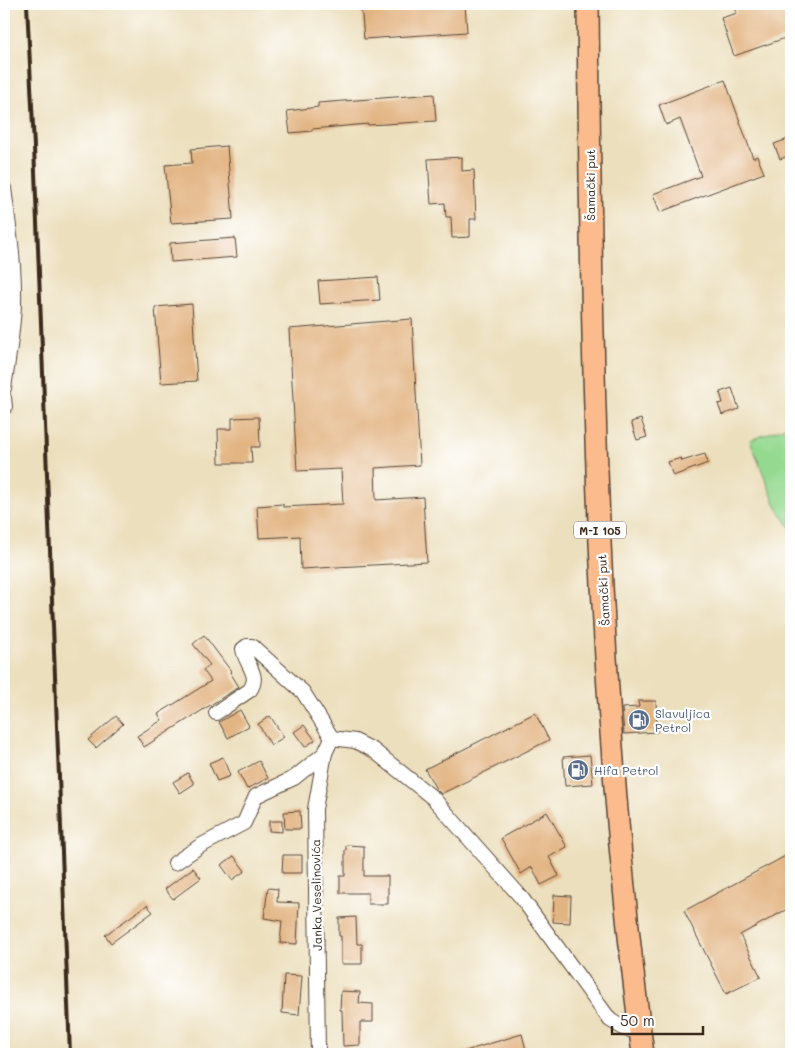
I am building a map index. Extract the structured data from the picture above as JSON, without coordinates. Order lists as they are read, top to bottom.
{
  "streets": {
    "main road": ["Šamački put", "M-I 105"],
    "street": ["Janka Veselinovića"]
  },
  "places": {
    "fuel station": ["Slavuljica Petrol", "Hifa Petrol"]
  },
  "scale_bar": "50 m"
}
